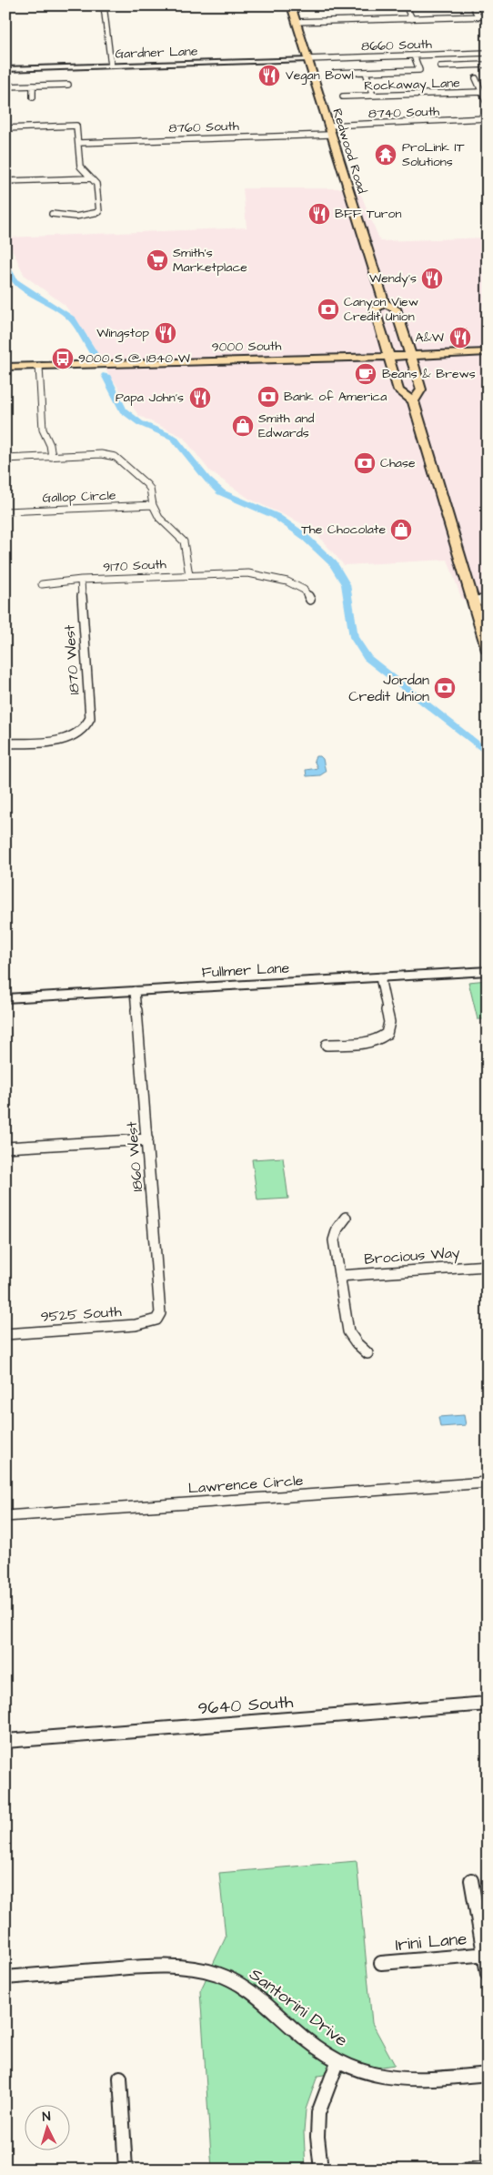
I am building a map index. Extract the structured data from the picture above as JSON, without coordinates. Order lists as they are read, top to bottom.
{
  "streets": {
    "main road": ["Redwood Road", "9000 South"],
    "street": [
      "8660 South",
      "Gardner Lane",
      "Rockaway Lane",
      "8740 South",
      "8760 South",
      "Gallop Circle",
      "9170 South",
      "1870 West",
      "Fullmer Lane",
      "1860 West",
      "Brocious Way",
      "9525 South",
      "Lawrence Circle",
      "9640 South",
      "Irini Lane",
      "Santorini Drive"
    ]
  },
  "crossings": [
    ["8660 South", "Gardner Lane"],
    ["8660 South", "Redwood Road"],
    ["Gardner Lane", "Redwood Road"],
    ["8740 South", "8760 South"],
    ["8740 South", "Redwood Road"],
    ["8760 South", "Redwood Road"],
    ["Redwood Road", "9000 South"],
    ["9170 South", "1870 West"],
    ["Fullmer Lane", "1860 West"],
    ["1860 West", "9525 South"]
  ],
  "places": {
    "restaurant": [
      "Vegan Bowl",
      "BFF Turon",
      "Wendy's",
      "Wingstop",
      "A&W",
      "Papa John's"
    ],
    "temple": ["ProLink IT Solutions"],
    "supermarket": ["Smith's Marketplace"],
    "bank": [
      "Canyon View Credit Union",
      "Bank of America",
      "Chase",
      "Jordan Credit Union"
    ],
    "bus stop": ["9000 S @ 1840 W"],
    "cafe": ["Beans & Brews"],
    "shop": ["Smith and Edwards", "The Chocolate"]
  },
  "north": "top"
}
